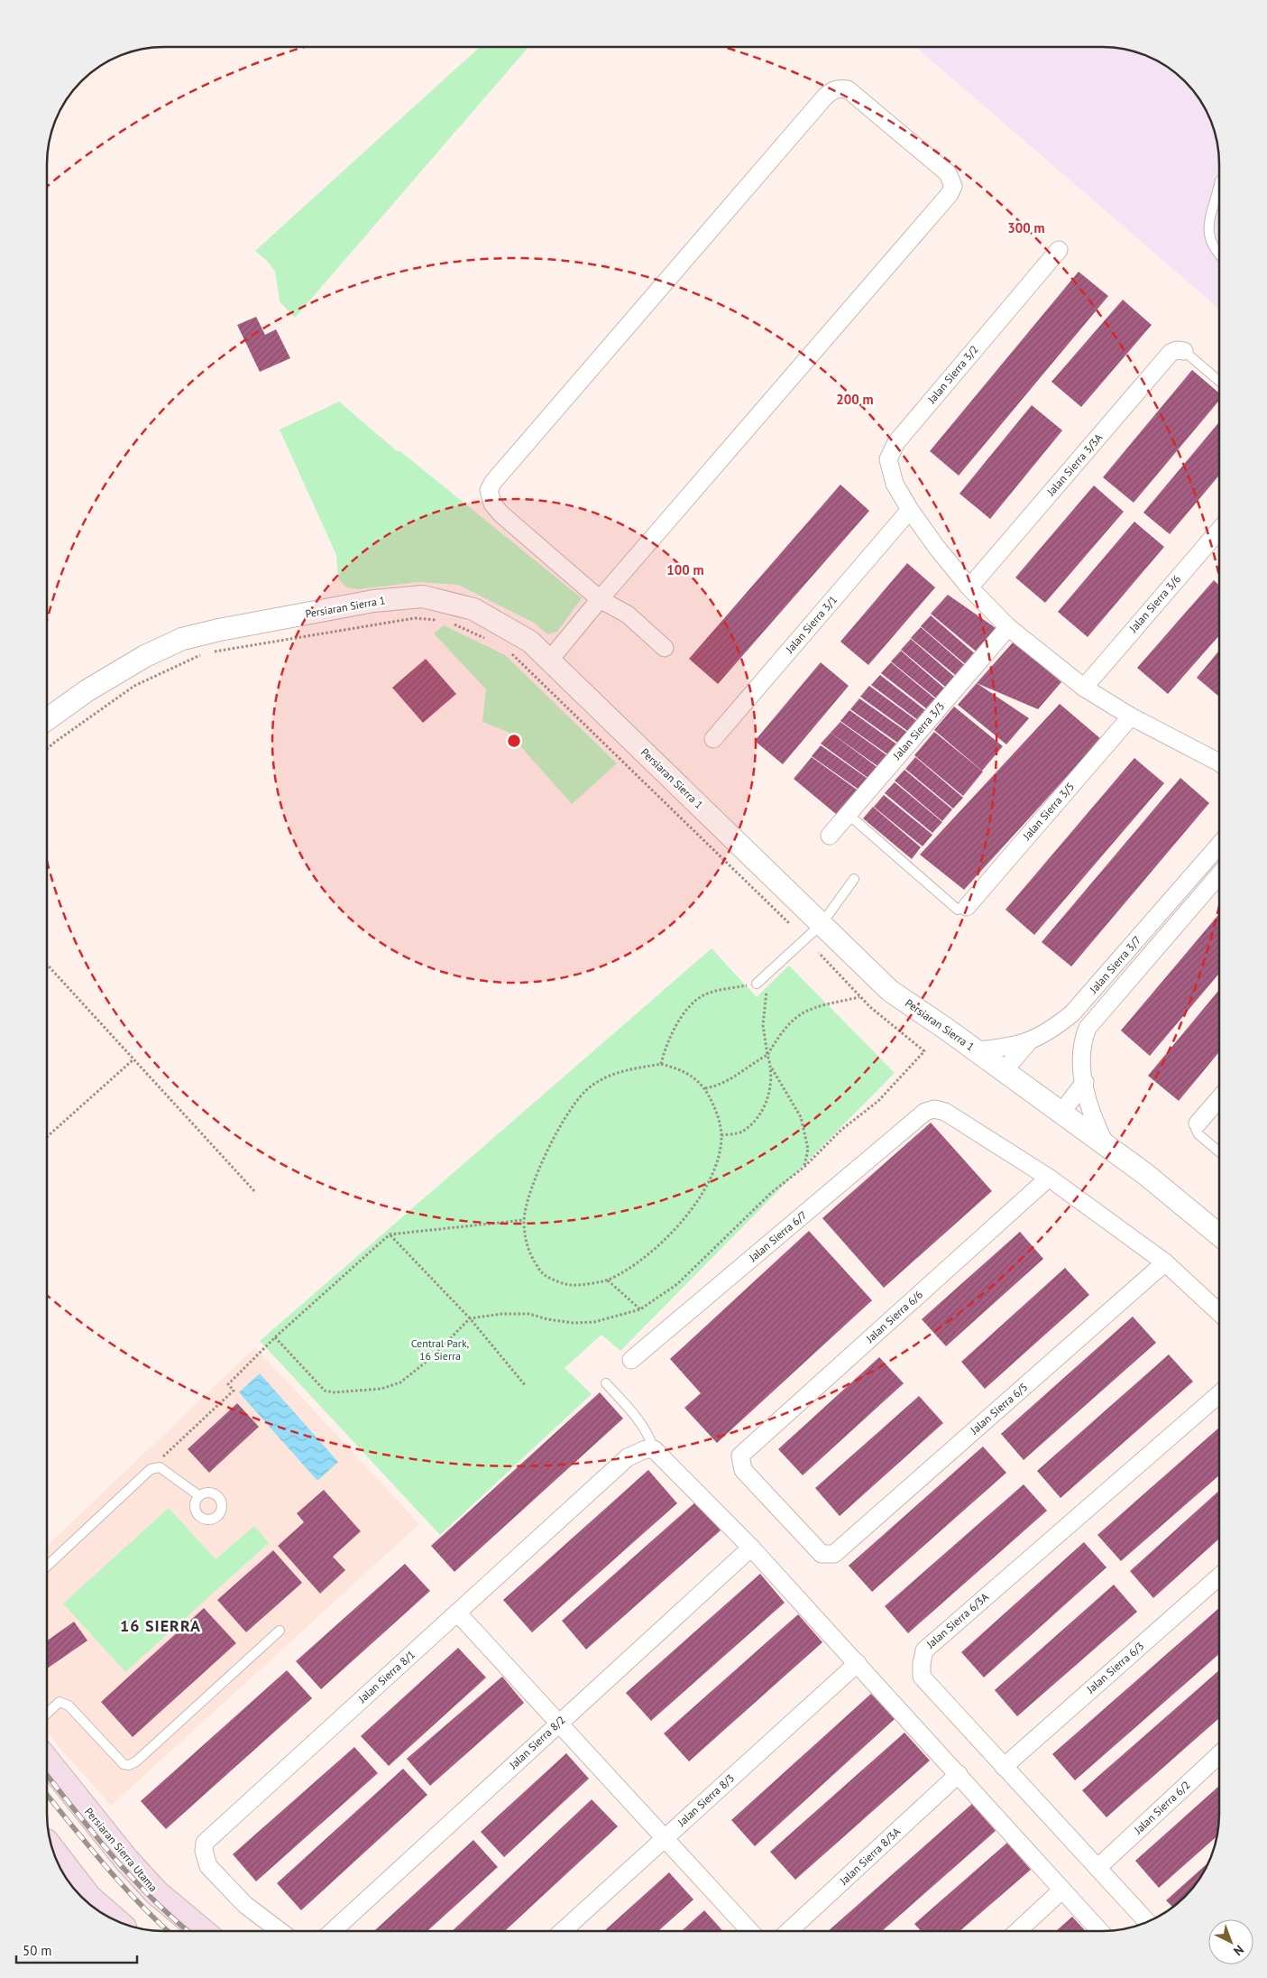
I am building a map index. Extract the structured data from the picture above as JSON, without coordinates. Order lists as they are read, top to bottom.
{
  "streets": {
    "main road": ["Persiaran Sierra Utama"],
    "street": [
      "Jalan Sierra 3/2",
      "Jalan Sierra 3/3A",
      "Jalan Sierra 3/6",
      "Persiaran Sierra 1",
      "Jalan Sierra 3/1",
      "Jalan Sierra 3/3",
      "Jalan Sierra 3/5",
      "Jalan Sierra 3/7",
      "Jalan Sierra 6/7",
      "Jalan Sierra 6/6",
      "Jalan Sierra 6/5",
      "Jalan Sierra 6/3A",
      "Jalan Sierra 6/3",
      "Jalan Sierra 8/1",
      "Jalan Sierra 8/2",
      "Jalan Sierra 8/3",
      "Jalan Sierra 6/2",
      "Jalan Sierra 8/3A"
    ]
  },
  "crossings": [
    ["Jalan Sierra 3/2", "Jalan Sierra 3/1"],
    ["Persiaran Sierra 1", "Jalan Sierra 3/7"],
    ["Jalan Sierra 6/7", "Jalan Sierra 6/6"],
    ["Jalan Sierra 6/6", "Jalan Sierra 6/5"],
    ["Jalan Sierra 6/3A", "Jalan Sierra 6/3"],
    ["Jalan Sierra 6/3A", "Jalan Sierra 6/2"]
  ],
  "districts": ["16 SIERRA"],
  "parks": ["Central Park, 16 Sierra"],
  "scale_bar": "50 m",
  "north": "bottom right",
  "rings": ["300 m", "200 m", "100 m"]
}
